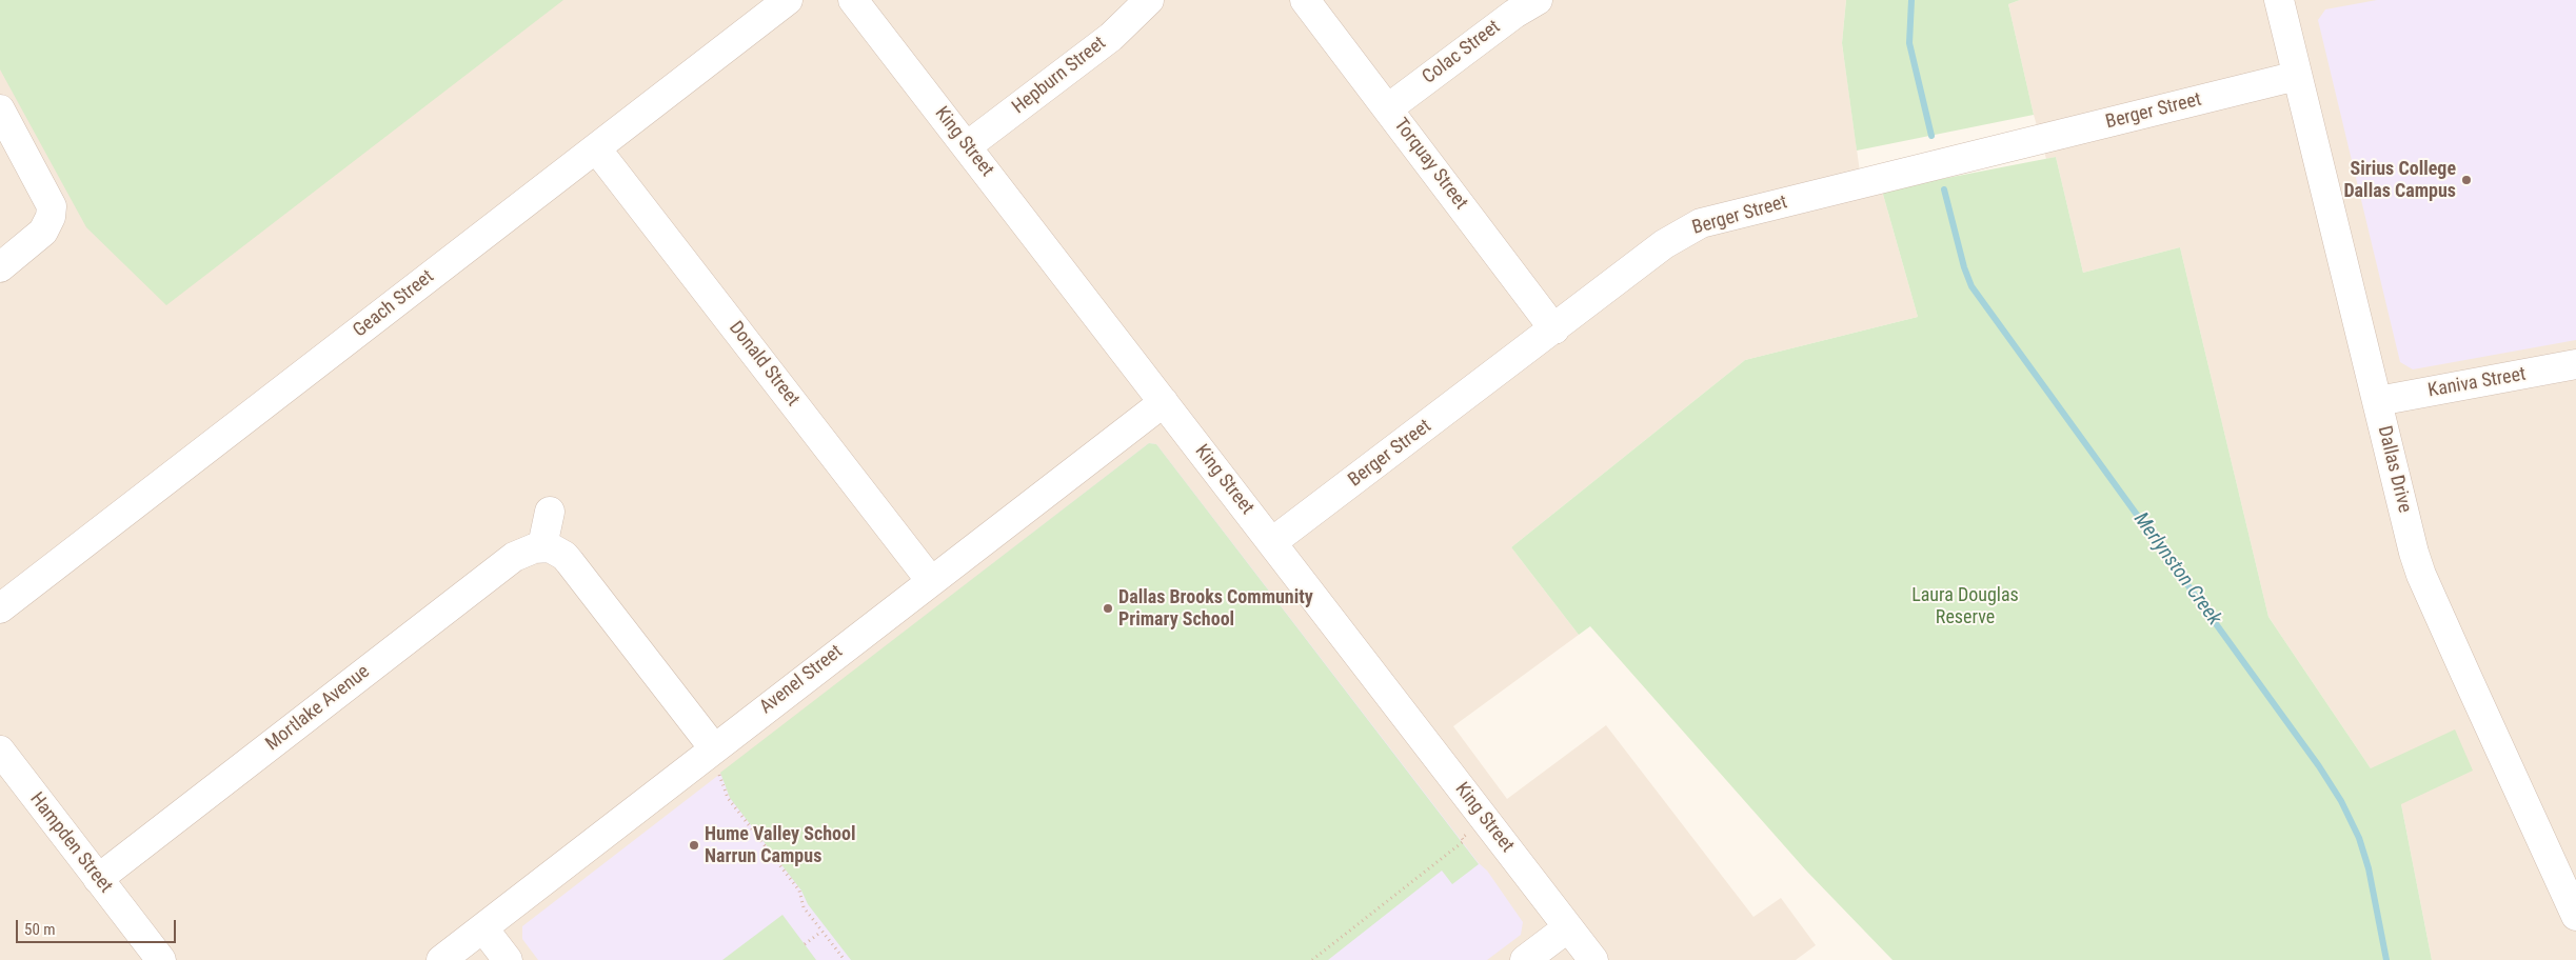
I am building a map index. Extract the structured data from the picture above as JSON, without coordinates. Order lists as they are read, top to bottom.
{
  "streets": {
    "street": [
      "Colac Street",
      "Hepburn Street",
      "Berger Street",
      "King Street",
      "Torquay Street",
      "Geach Street",
      "Donald Street",
      "Kaniva Street",
      "Dallas Drive",
      "Avenel Street",
      "Mortlake Avenue",
      "Hampden Street"
    ]
  },
  "crossings": [
    ["Colac Street", "Torquay Street"],
    ["Hepburn Street", "King Street"],
    ["Berger Street", "King Street"],
    ["Berger Street", "Torquay Street"],
    ["Berger Street", "Dallas Drive"],
    ["King Street", "Avenel Street"],
    ["Geach Street", "Donald Street"],
    ["Donald Street", "Avenel Street"],
    ["Kaniva Street", "Dallas Drive"],
    ["Mortlake Avenue", "Hampden Street"]
  ],
  "water": ["Merlynston Creek"],
  "parks": ["Laura Douglas Reserve"],
  "places": ["Sirius College Dallas Campus", "Dallas Brooks Community Primary School", "Hume Valley School Narrun Campus"],
  "scale_bar": "50 m"
}
